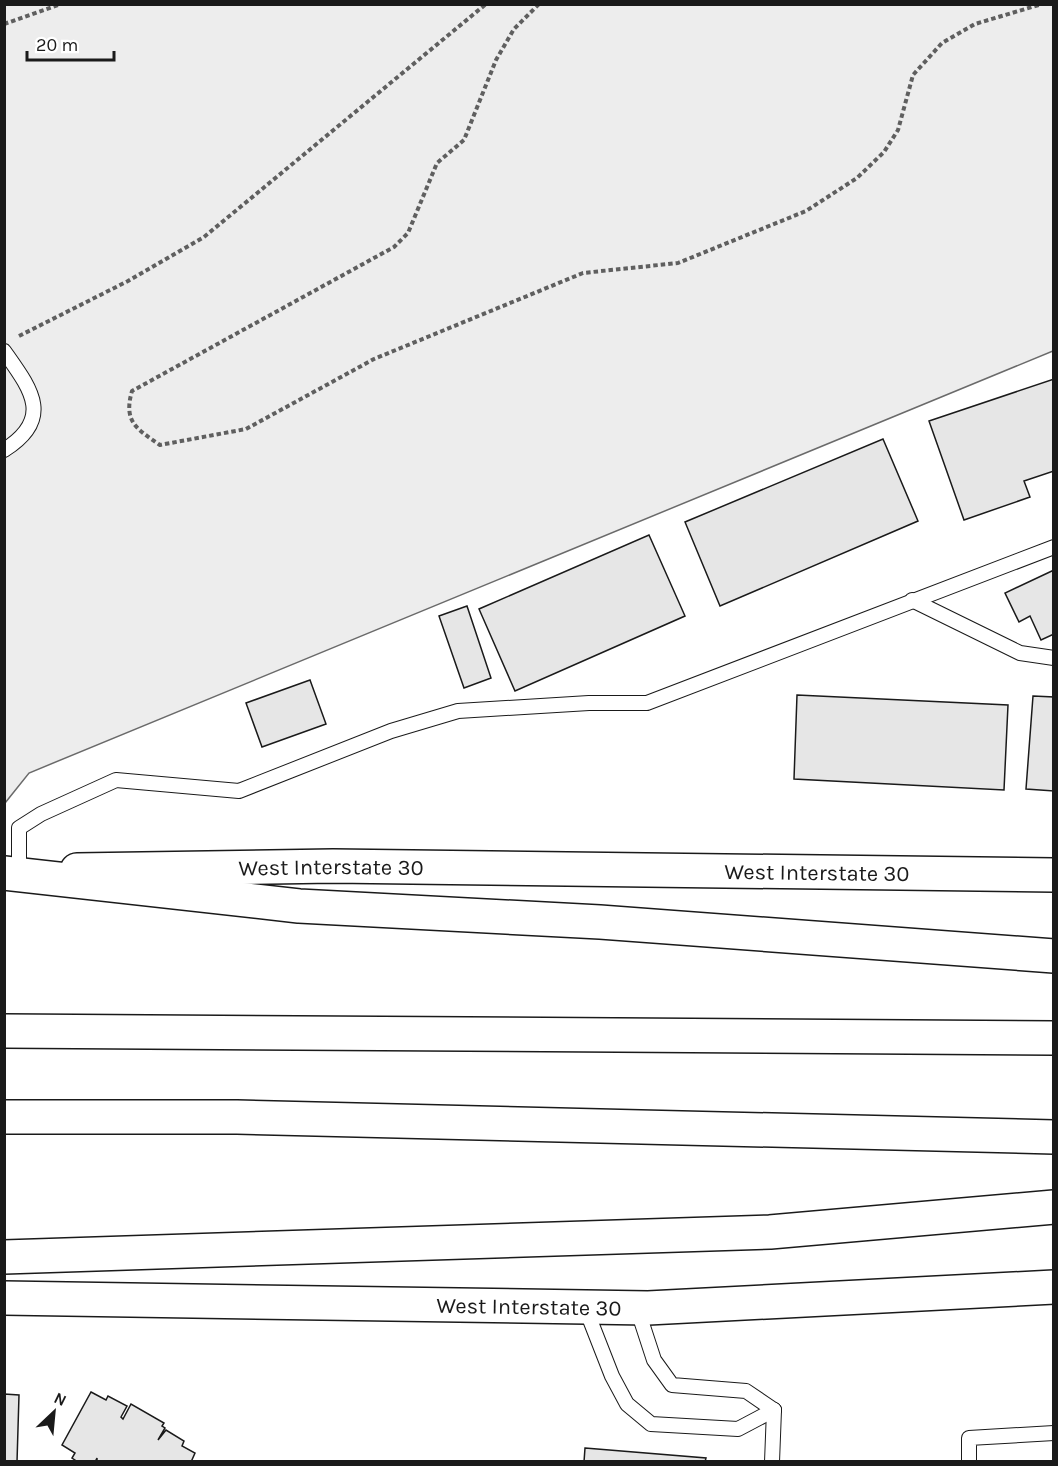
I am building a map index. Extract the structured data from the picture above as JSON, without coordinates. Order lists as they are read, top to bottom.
{
  "streets": {
    "main road": ["West Interstate 30"]
  },
  "scale_bar": "20 m",
  "north": "top right"
}
